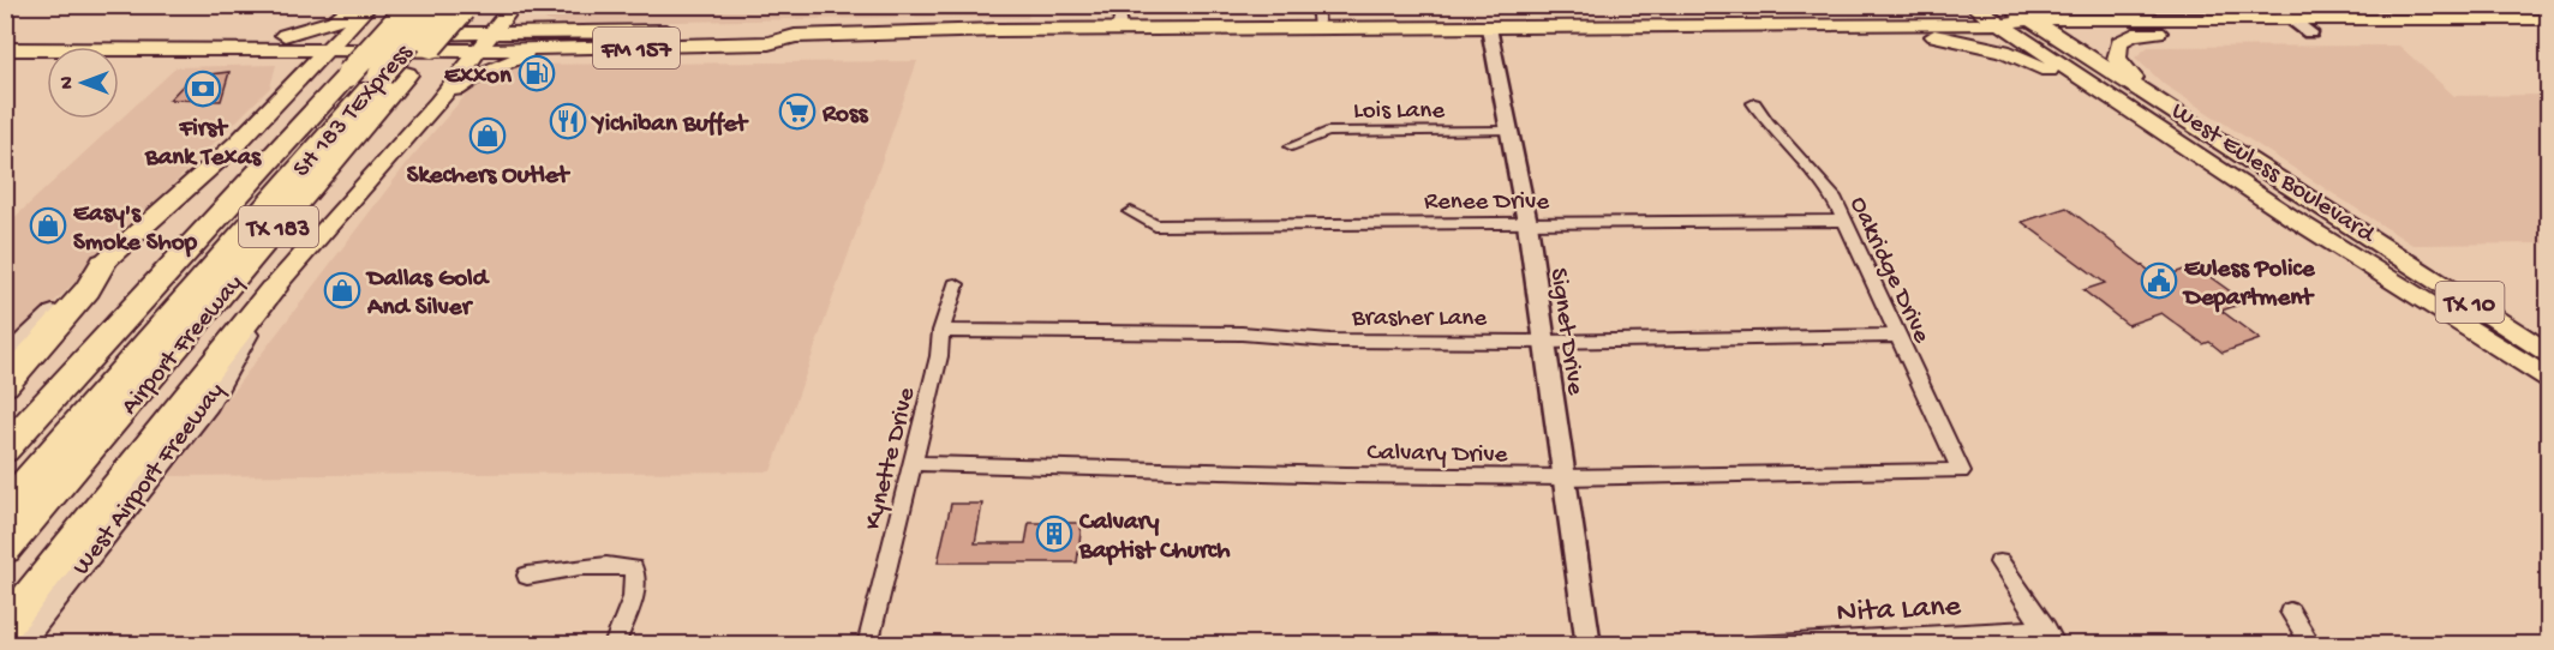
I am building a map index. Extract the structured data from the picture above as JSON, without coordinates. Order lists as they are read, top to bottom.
{
  "streets": {
    "highway": ["SH 183 TEXpress", "TX 183", "Airport Freeway"],
    "main road": [
      "FM 157",
      "West Euless Boulevard",
      "TX 10",
      "West Airport Freeway"
    ],
    "street": [
      "Lois Lane",
      "Renee Drive",
      "Oakridge Drive",
      "Brasher Lane",
      "Signet Drive",
      "Calvary Drive",
      "Kynette Drive",
      "Nita Lane"
    ]
  },
  "crossings": [
    ["FM 157", "SH 183 TEXpress"],
    ["FM 157", "West Euless Boulevard"],
    ["FM 157", "Signet Drive"],
    ["FM 157", "Airport Freeway"],
    ["FM 157", "West Airport Freeway"],
    ["Lois Lane", "Signet Drive"],
    ["SH 183 TEXpress", "Airport Freeway"],
    ["Renee Drive", "Oakridge Drive"],
    ["Renee Drive", "Signet Drive"],
    ["Oakridge Drive", "Brasher Lane"],
    ["Oakridge Drive", "Calvary Drive"],
    ["Brasher Lane", "Signet Drive"],
    ["Brasher Lane", "Kynette Drive"],
    ["Signet Drive", "Calvary Drive"],
    ["Calvary Drive", "Kynette Drive"]
  ],
  "places": {
    "fuel station": ["Exxon"],
    "bank": ["First Bank Texas"],
    "supermarket": ["Ross"],
    "restaurant": ["Yichiban Buffet"],
    "shop": ["Skechers Outlet", "Easy's Smoke Shop", "Dallas Gold And Silver"],
    "public building": ["Euless Police Department"],
    "building": ["Calvary Baptist Church"]
  },
  "north": "left"
}
